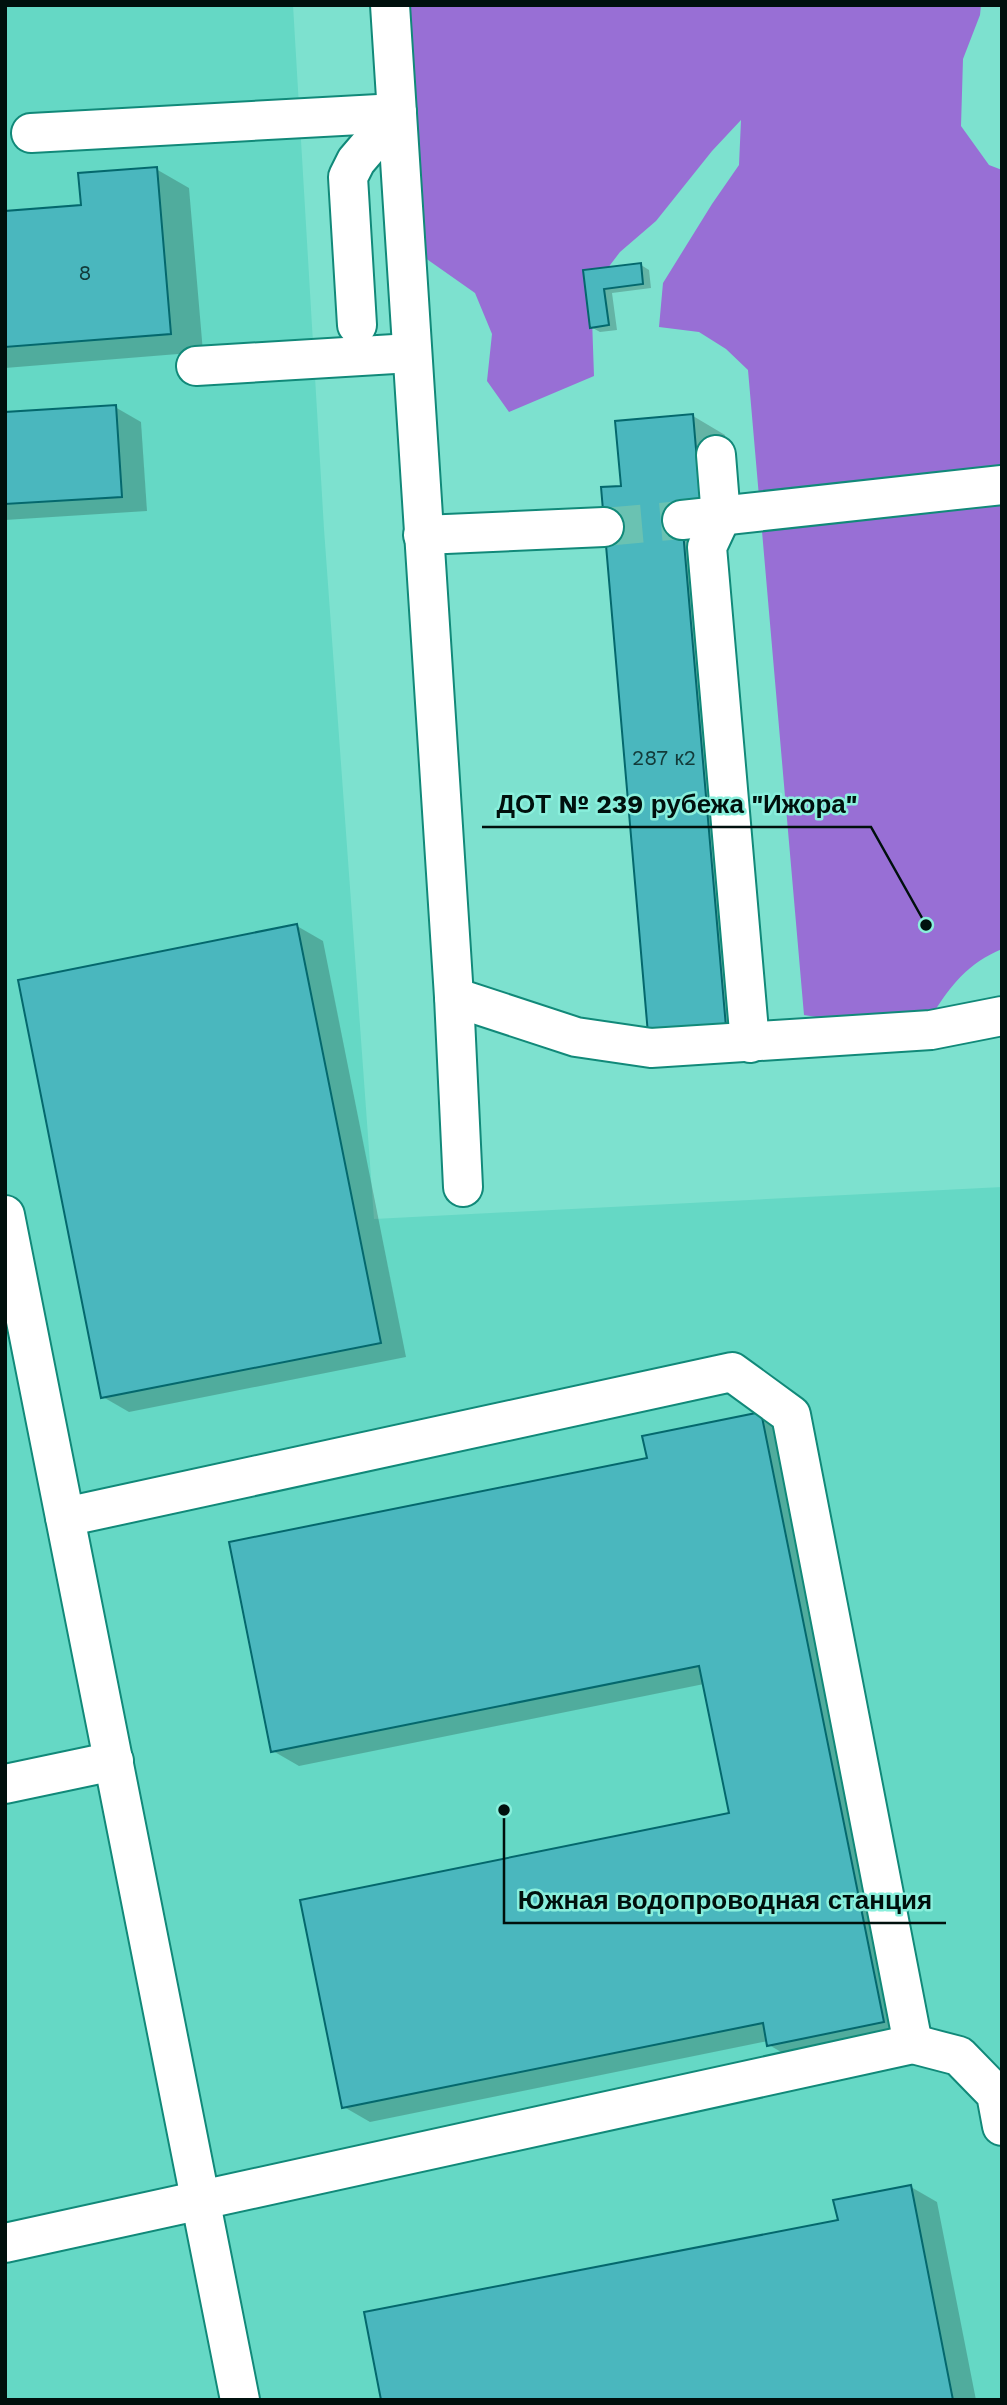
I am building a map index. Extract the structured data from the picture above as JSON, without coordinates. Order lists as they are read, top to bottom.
{
  "places": ["ДОТ № 239 рубежа \"Ижора\"", "Южная водопроводная станция"],
  "house_numbers": ["8", "287 к2"]
}
